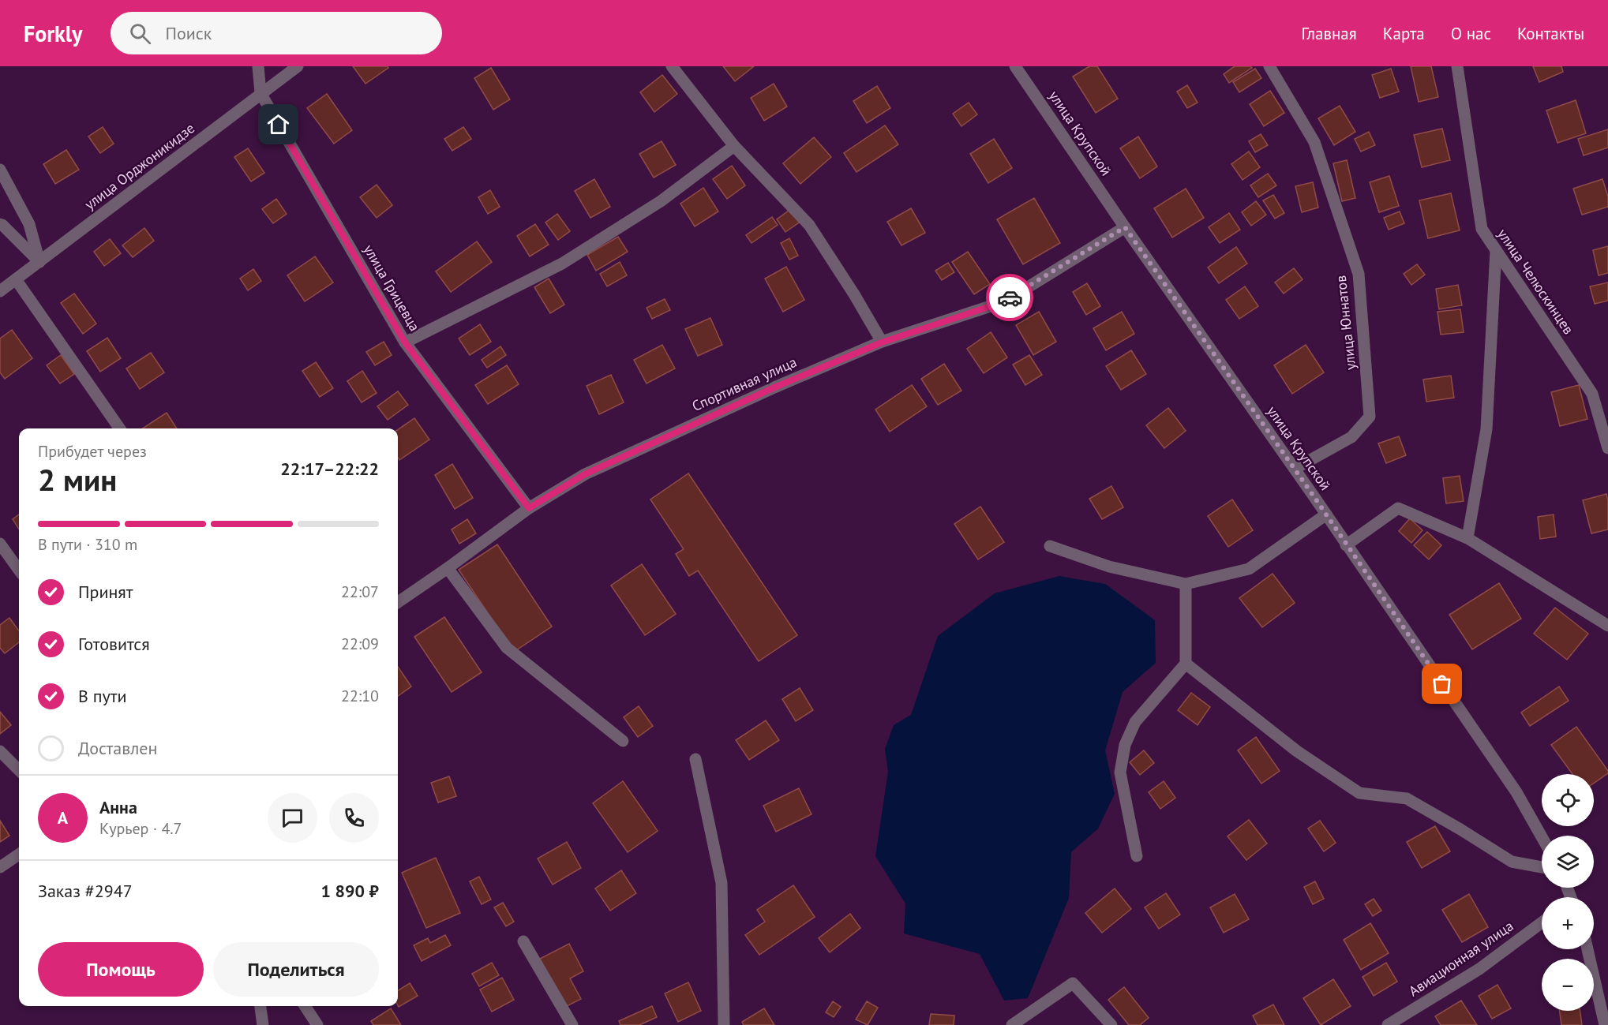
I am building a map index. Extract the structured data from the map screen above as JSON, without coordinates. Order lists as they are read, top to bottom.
{
  "streets": {
    "street": [
      "улица Крупской",
      "улица Орджоникидзе",
      "улица Челюскинцев",
      "улица Грицевца",
      "улица Юннатов",
      "Спортивная улица",
      "Авиационная улица"
    ]
  },
  "crossings": [
    ["улица Крупской", "улица Юннатов"],
    ["улица Крупской", "Спортивная улица"],
    ["улица Орджоникидзе", "улица Грицевца"],
    ["улица Грицевца", "Спортивная улица"]
  ],
  "page": {
    "header": "Forkly",
    "search": "Поиск",
    "nav": [
      "Главная",
      "Карта",
      "О нас",
      "Контакты"
    ],
    "heading": ["2 мин", "Прибудет через", "22:17–22:22"],
    "panel": [
      "Анна",
      "Курьер · 4.7",
      "Заказ #2947",
      "1 890 ₽"
    ],
    "bar": "В пути · 310 m",
    "list": [
      ["Принят", "22:07"],
      ["Готовится", "22:09"],
      ["В пути", "22:10"],
      "Доставлен"
    ],
    "map_buttons": ["+", "−"],
    "round": "А",
    "buttons": ["Помощь", "Поделиться"]
  }
}
